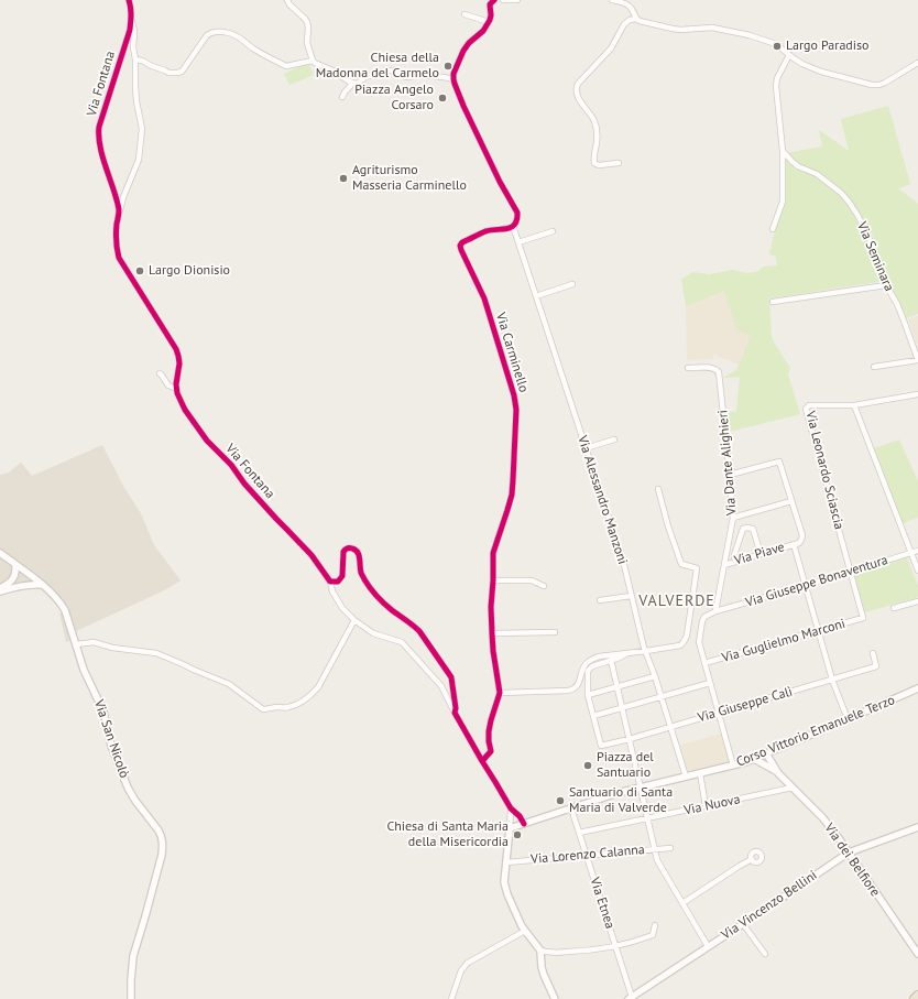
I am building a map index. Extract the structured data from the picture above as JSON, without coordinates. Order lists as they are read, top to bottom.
{
  "streets": {
    "street": [
      "Via Fontana",
      "Via Seminara",
      "Via Carminello",
      "Via Dante Alighieri",
      "Via Leonardo Sciascia",
      "Via Alessandro Manzoni",
      "Via Piave",
      "Via Giuseppe Bonaventura",
      "Via Guglielmo Marconi",
      "Via Giuseppe Calì",
      "Corso Vittorio Emanuele Terzo",
      "Via San Nicolò",
      "Via Nuova",
      "Via Lorenzo Calanna",
      "Via dei Belfiore",
      "Via Etnea",
      "Via Vincenzo Bellini"
    ]
  },
  "crossings": [
    ["Via Carminello", "Via Alessandro Manzoni"],
    ["Via Dante Alighieri", "Via Piave"],
    ["Via Dante Alighieri", "Via Giuseppe Bonaventura"],
    ["Via Leonardo Sciascia", "Via Giuseppe Bonaventura"],
    ["Via Leonardo Sciascia", "Via Guglielmo Marconi"],
    ["Via Alessandro Manzoni", "Via Giuseppe Calì"],
    ["Via Alessandro Manzoni", "Corso Vittorio Emanuele Terzo"],
    ["Corso Vittorio Emanuele Terzo", "Via Etnea"],
    ["Via Nuova", "Via dei Belfiore"],
    ["Via Nuova", "Via Etnea"],
    ["Via Lorenzo Calanna", "Via Etnea"],
    ["Via dei Belfiore", "Via Vincenzo Bellini"],
    ["Via Etnea", "Via Vincenzo Bellini"]
  ],
  "districts": ["VALVERDE"],
  "places": [
    "Largo Paradiso",
    "Chiesa della Madonna del Carmelo",
    "Piazza Angelo Corsaro",
    "Agriturismo Masseria Carminello",
    "Largo Dionisio",
    "Piazza del Santuario",
    "Santuario di Santa Maria di Valverde",
    "Chiesa di Santa Maria della Misericordia"
  ]
}
